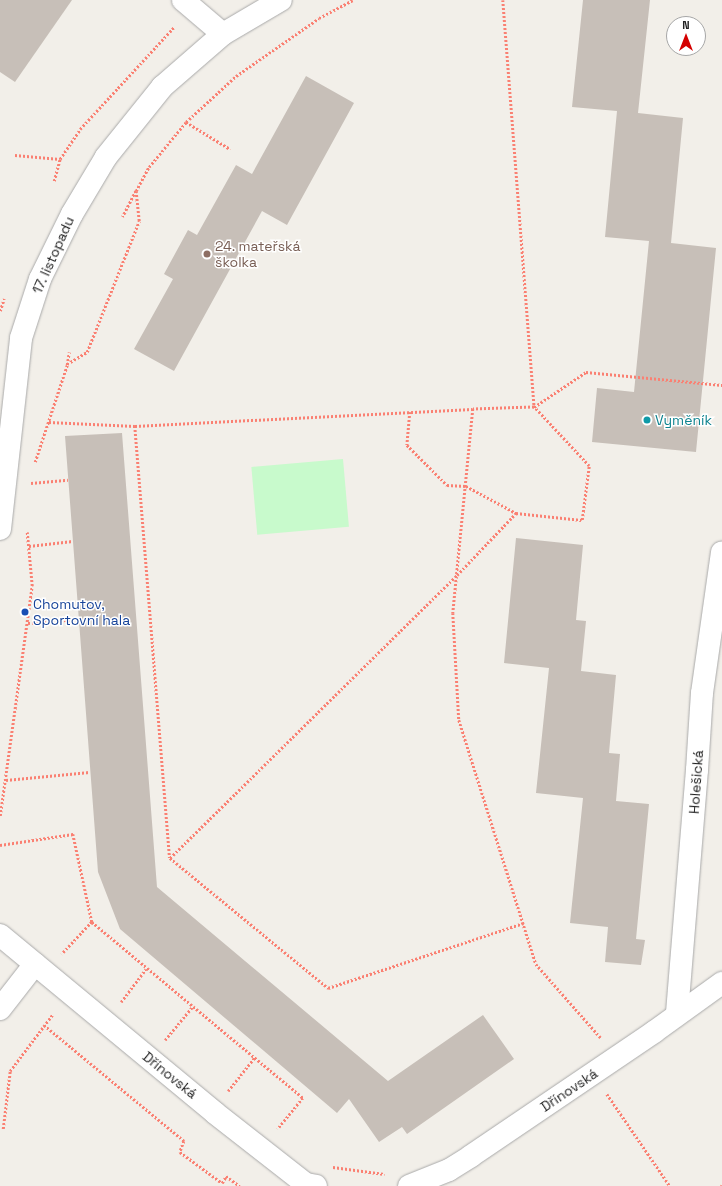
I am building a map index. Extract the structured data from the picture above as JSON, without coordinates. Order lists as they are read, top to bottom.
{
  "streets": {
    "street": ["17. listopadu", "Holešická", "Dřínovská"]
  },
  "crossings": [
    ["Holešická", "Dřínovská"]
  ],
  "places": ["24. mateřská školka", "Vyměník", "Chomutov, Sportovní hala"],
  "north": "top"
}
